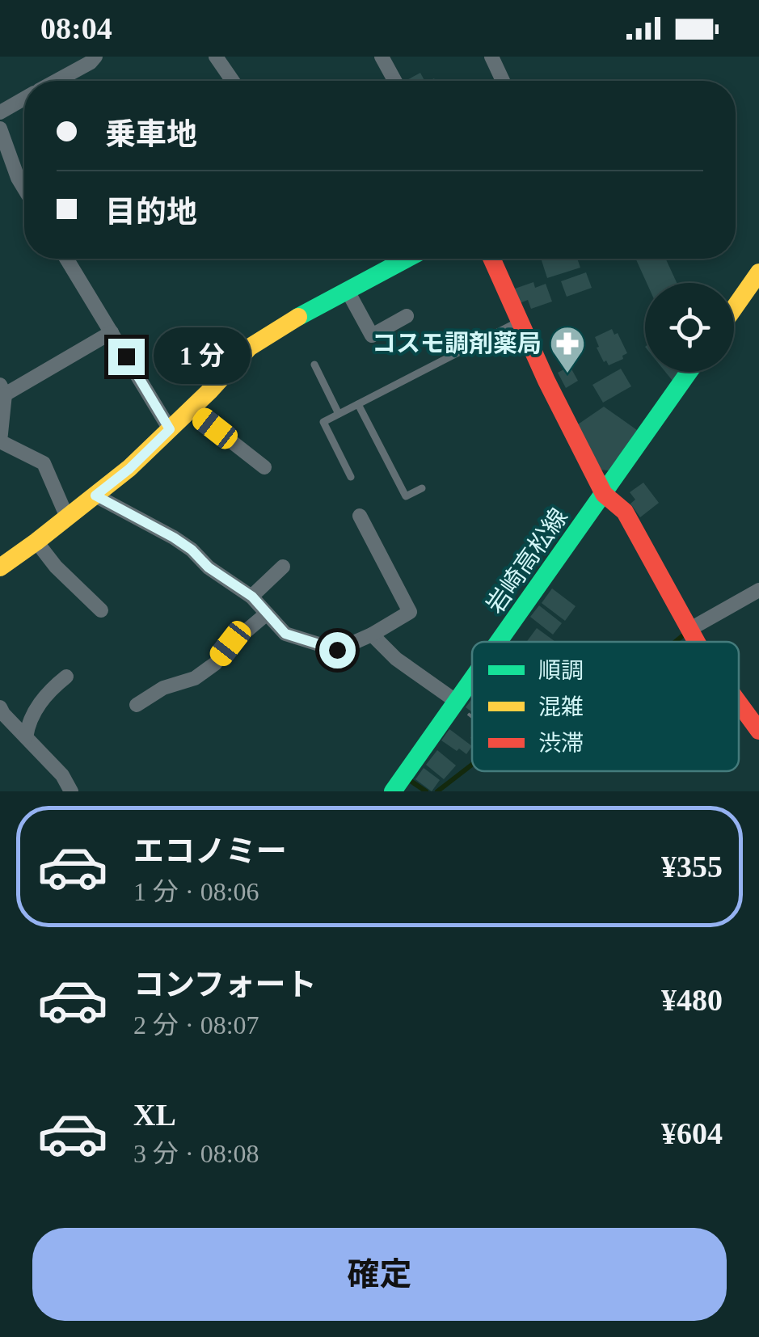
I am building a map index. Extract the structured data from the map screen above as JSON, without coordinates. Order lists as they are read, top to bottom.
{
  "streets": {
    "street": ["岩崎高松線"]
  },
  "places": {
    "pharmacy": ["コスモ調剤薬局"]
  },
  "legend": ["順調", "混雑", "渋滞"],
  "page": {
    "status": "08:04",
    "banner": ["乗車地", "目的地"],
    "bubble": "1 分",
    "list": [
      {
        "name": "エコノミー",
        "note": "1 分 · 08:06",
        "value": "¥355"
      },
      {
        "name": "コンフォート",
        "note": "2 分 · 08:07",
        "value": "¥480"
      },
      {
        "name": "XL",
        "note": "3 分 · 08:08",
        "value": "¥604"
      }
    ],
    "buttons": "確定"
  }
}
